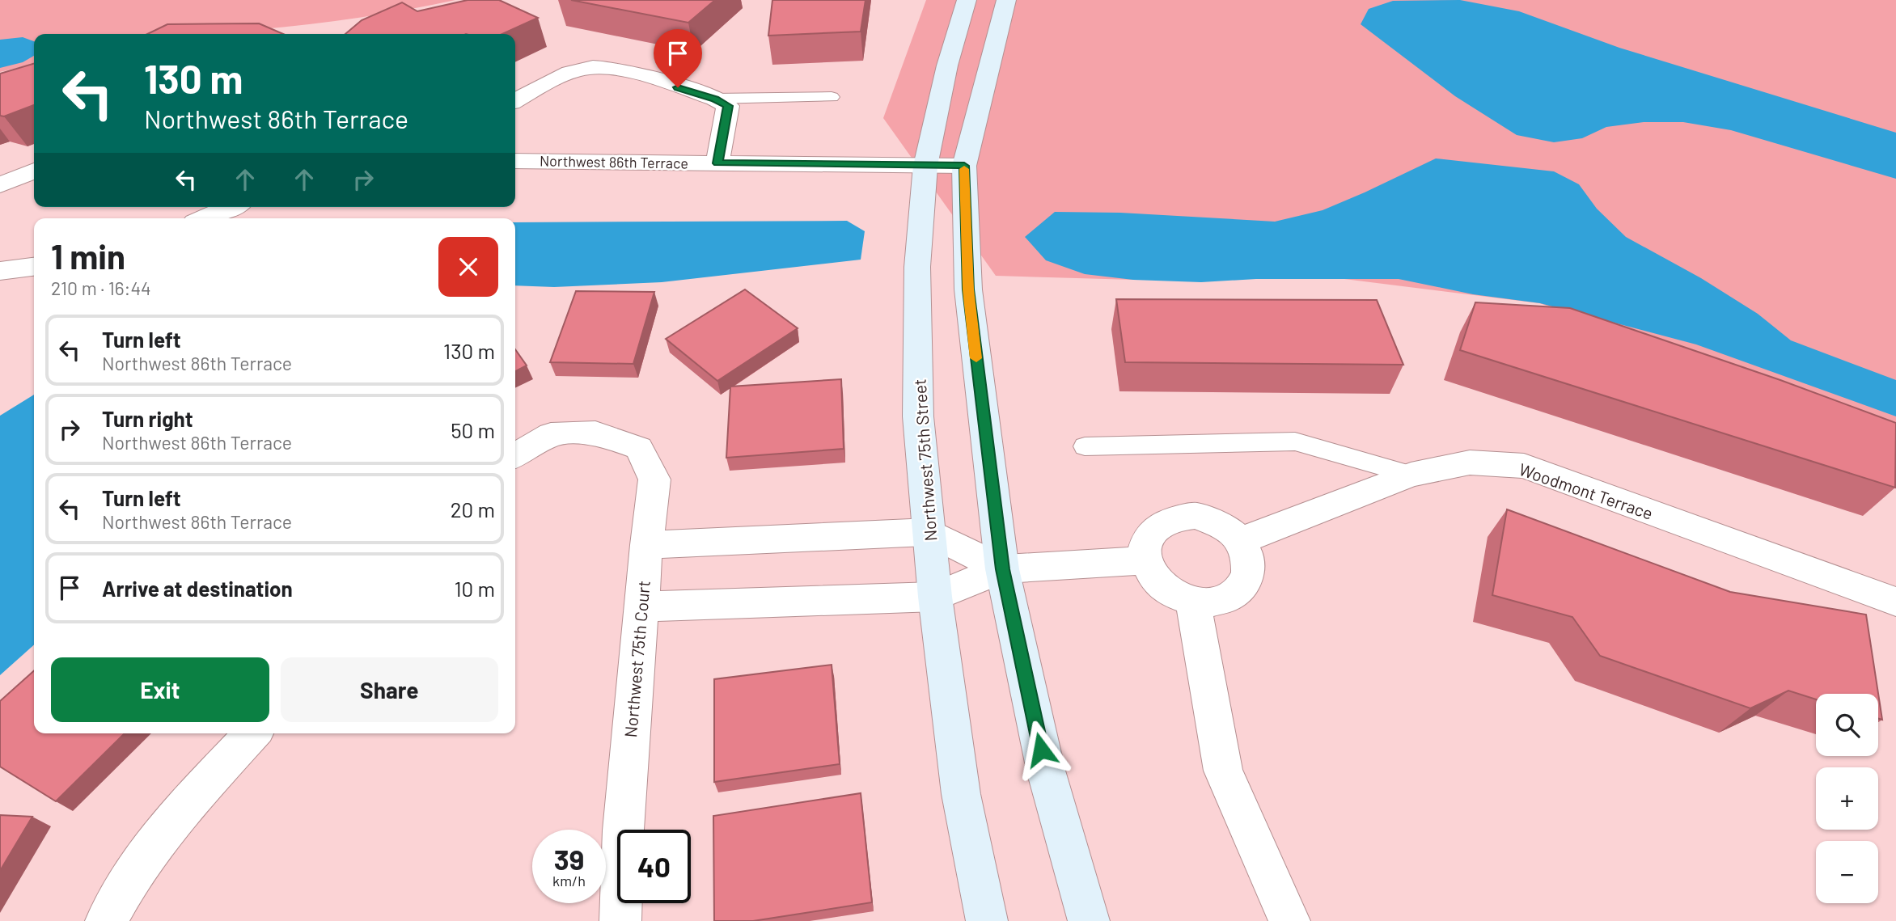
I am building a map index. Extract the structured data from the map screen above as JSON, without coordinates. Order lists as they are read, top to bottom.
{
  "streets": {
    "street": [
      "Northwest 86th Terrace",
      "Northwest 75th Street",
      "Woodmont Terrace",
      "Northwest 75th Court"
    ]
  },
  "crossings": [
    ["Northwest 86th Terrace", "Northwest 75th Street"]
  ],
  "page": {
    "turn": ["130 m", "Northwest 86th Terrace"],
    "heading": ["1 min", "210 m · 16:44"],
    "list": [
      {
        "name": "Turn left",
        "note": "Northwest 86th Terrace",
        "value": "130 m"
      },
      {
        "name": "Turn right",
        "note": "Northwest 86th Terrace",
        "value": "50 m"
      },
      {
        "name": "Turn left",
        "note": "Northwest 86th Terrace",
        "value": "20 m"
      },
      {
        "name": "Arrive at destination",
        "value": "10 m"
      }
    ],
    "buttons": ["Exit", "Share"],
    "map_buttons": ["+", "−"],
    "speed": "39 km/h",
    "limit": "40"
  }
}
